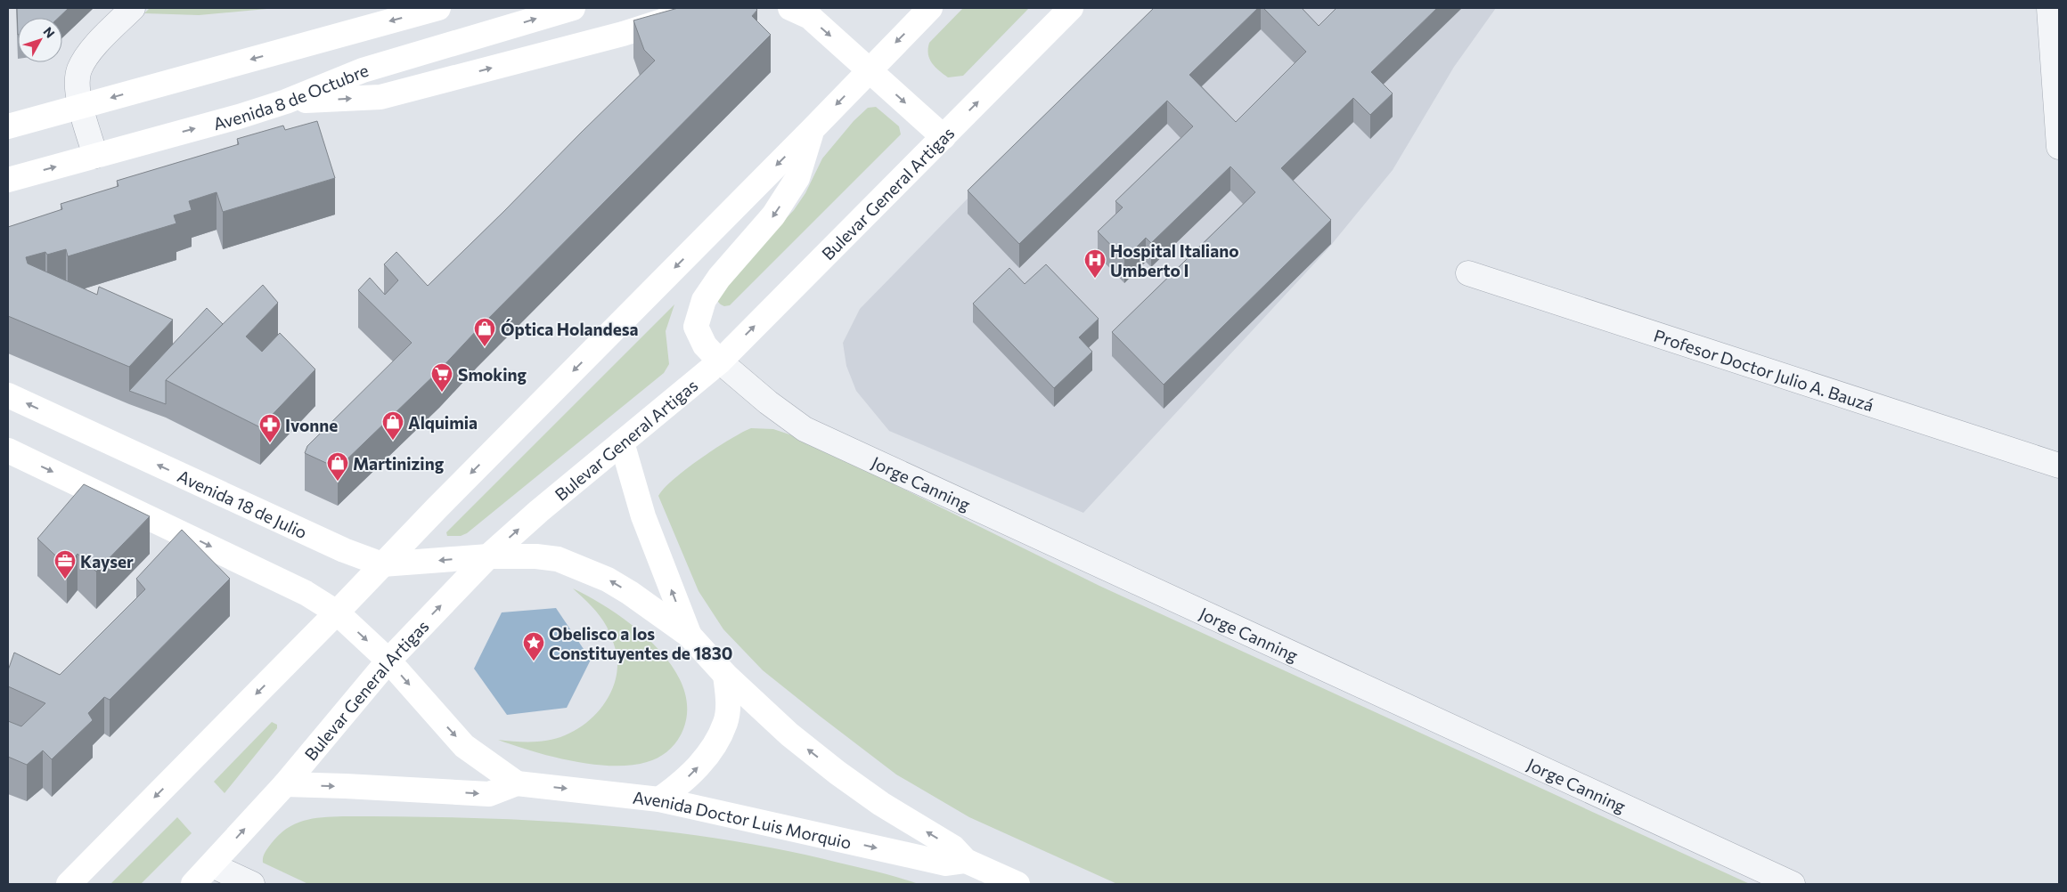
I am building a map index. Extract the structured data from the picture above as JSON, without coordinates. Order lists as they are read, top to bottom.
{
  "streets": {
    "main road": [
      "Avenida 8 de Octubre",
      "Bulevar General Artigas",
      "Avenida 18 de Julio",
      "Avenida Doctor Luis Morquio"
    ],
    "street": ["Profesor Doctor Julio A. Bauzá", "Jorge Canning"]
  },
  "crossings": [
    ["Bulevar General Artigas", "Jorge Canning"],
    ["Bulevar General Artigas", "Avenida 18 de Julio"],
    ["Bulevar General Artigas", "Avenida Doctor Luis Morquio"],
    ["Avenida 18 de Julio", "Avenida Doctor Luis Morquio"]
  ],
  "places": {
    "hospital": ["Hospital Italiano Umberto I"],
    "shop": ["Óptica Holandesa", "Alquimia", "Martinizing"],
    "supermarket": ["Smoking"],
    "pharmacy": ["Ivonne"],
    "office": ["Kayser"],
    "place": ["Obelisco a los Constituyentes de 1830"]
  },
  "north": "top right"
}
